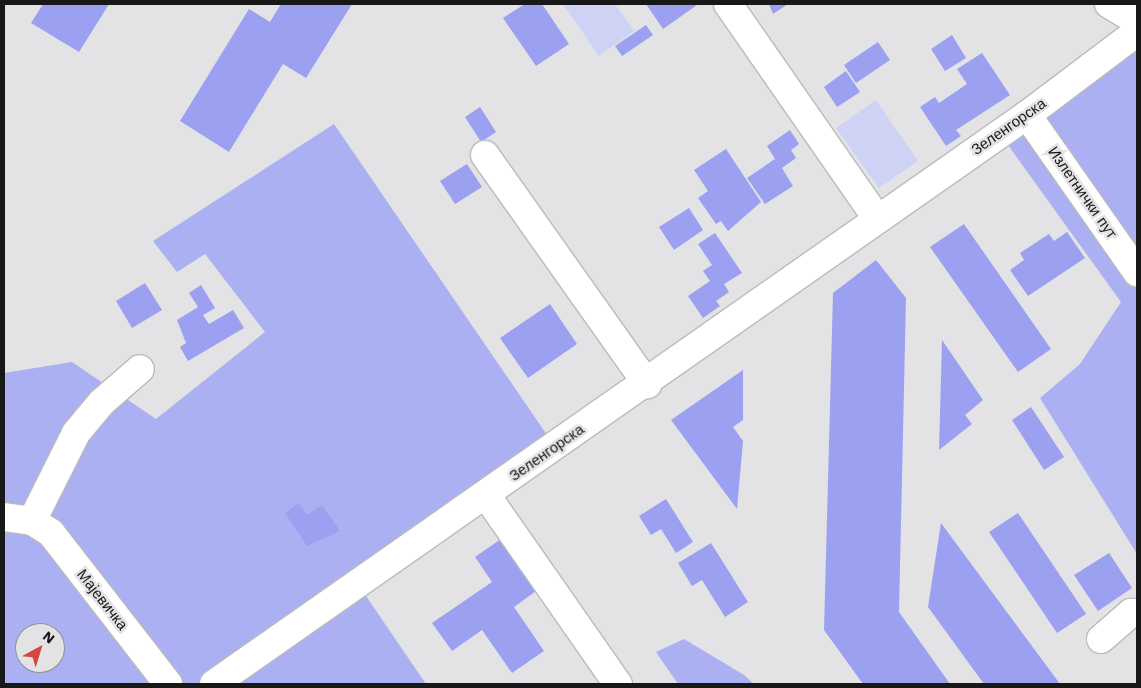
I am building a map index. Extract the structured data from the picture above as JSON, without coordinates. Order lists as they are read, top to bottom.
{
  "streets": {
    "street": ["Зеленгорска", "Излетнички пут", "Мајевичка"]
  },
  "crossings": [
    ["Зеленгорска", "Излетнички пут"]
  ],
  "north": "top right"
}
